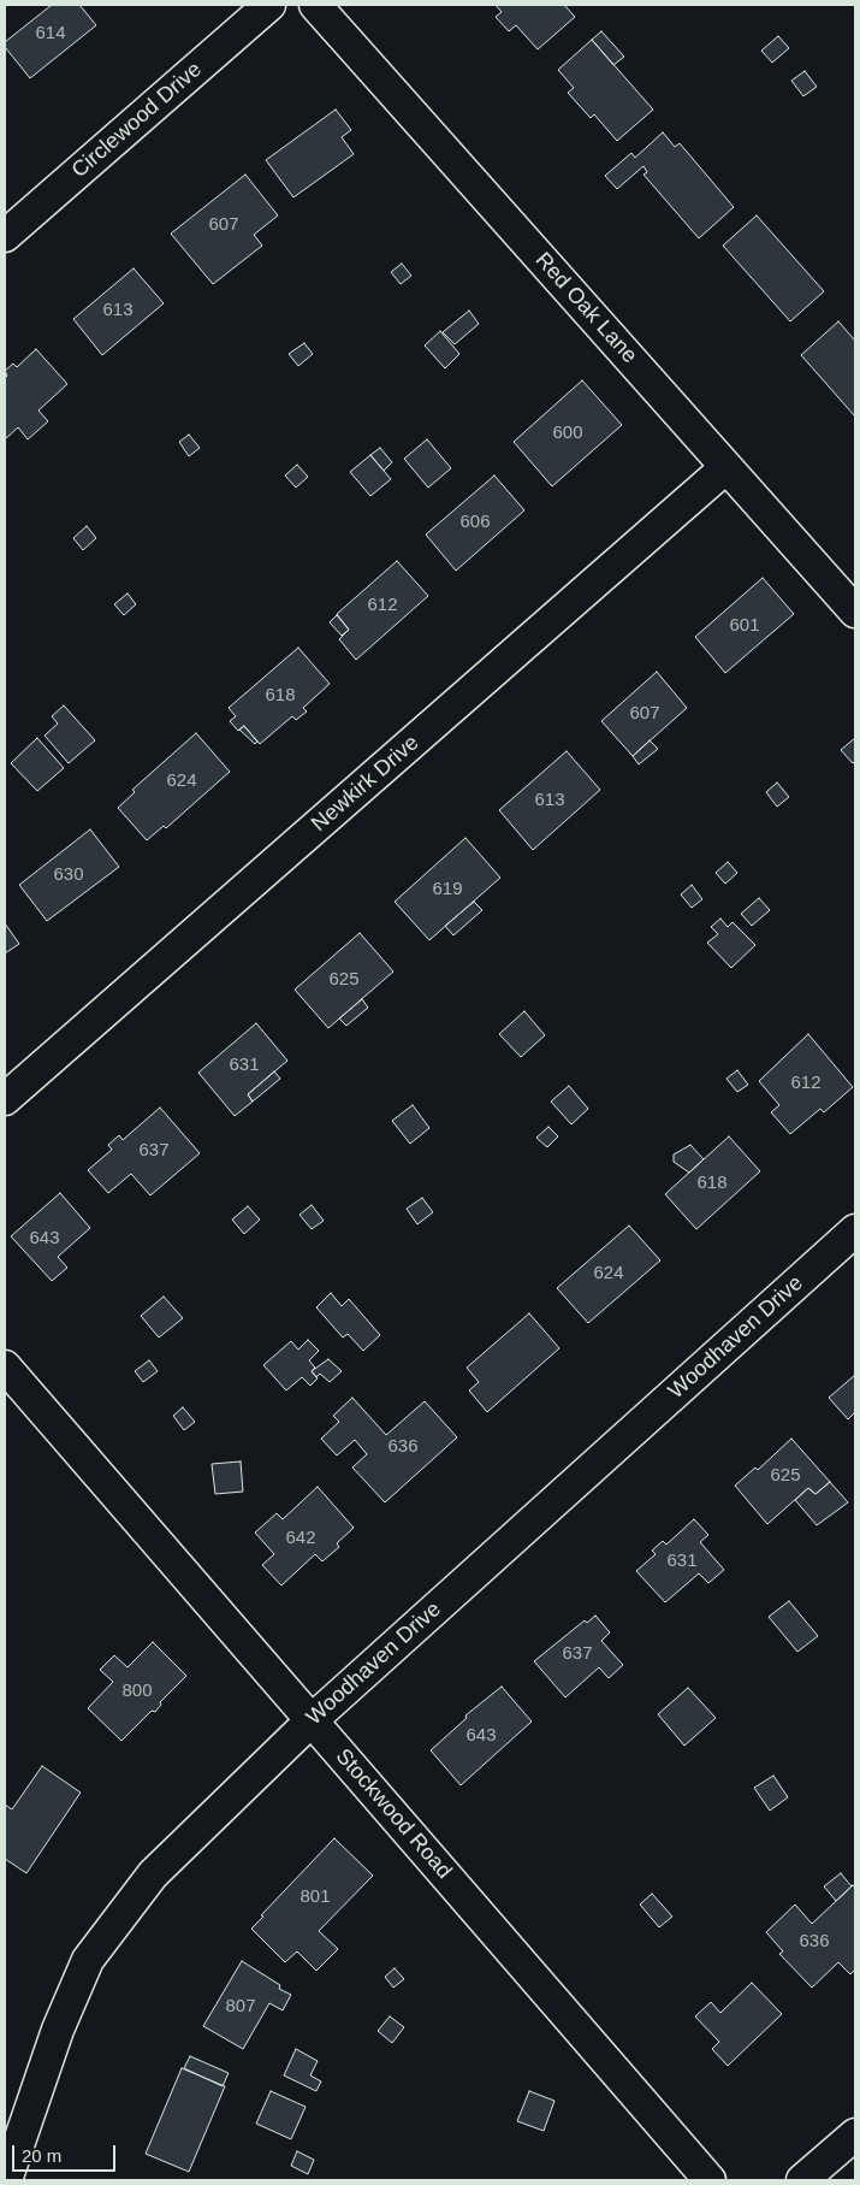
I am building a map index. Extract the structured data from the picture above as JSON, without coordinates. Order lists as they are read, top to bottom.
{
  "streets": {
    "street": [
      "Circlewood Drive",
      "Red Oak Lane",
      "Newkirk Drive",
      "Woodhaven Drive",
      "Stockwood Road"
    ]
  },
  "crossings": [
    ["Red Oak Lane", "Newkirk Drive"],
    ["Woodhaven Drive", "Stockwood Road"]
  ],
  "house_numbers": [
    "614",
    "607",
    "613",
    "600",
    "606",
    "612",
    "601",
    "618",
    "607",
    "624",
    "613",
    "630",
    "619",
    "625",
    "631",
    "612",
    "637",
    "618",
    "643",
    "624",
    "636",
    "625",
    "642",
    "631",
    "637",
    "800",
    "643",
    "801",
    "636",
    "807"
  ],
  "scale_bar": "20 m"
}
